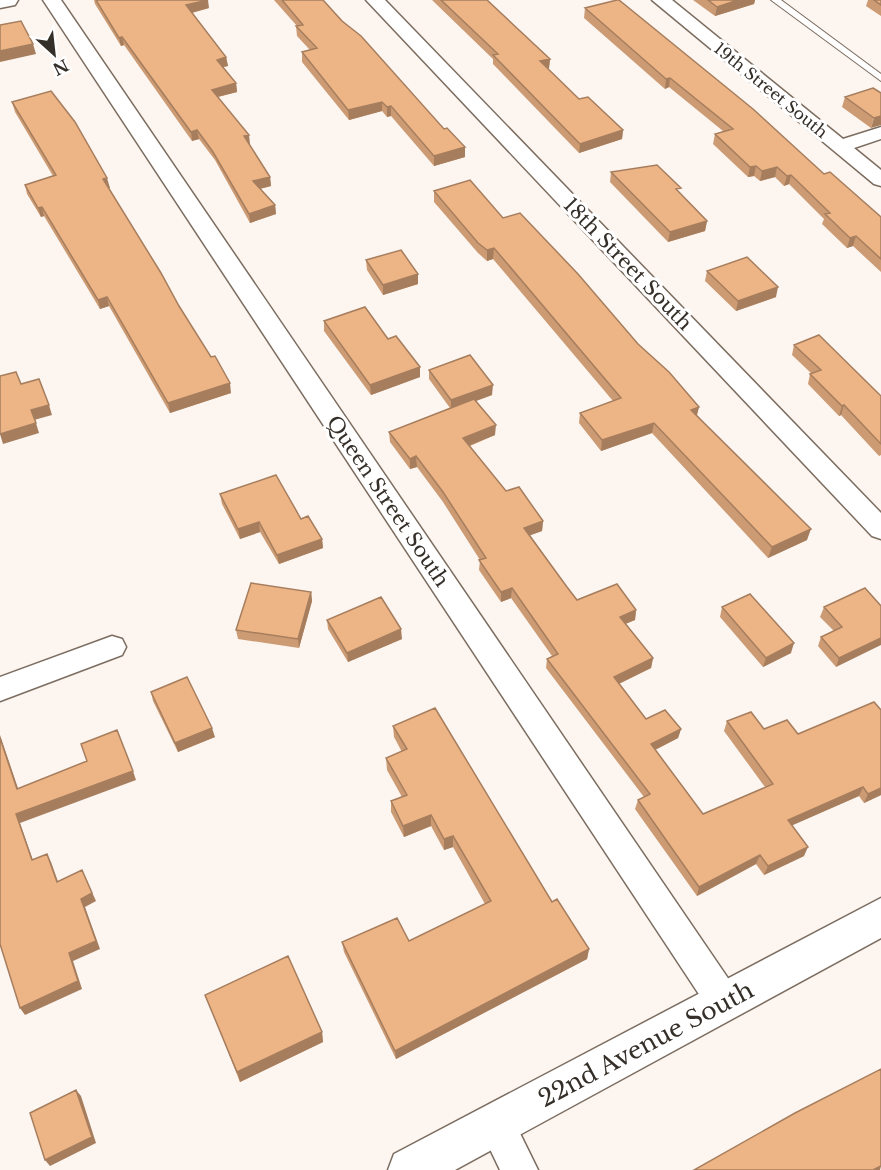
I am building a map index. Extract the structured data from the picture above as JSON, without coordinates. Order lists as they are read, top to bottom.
{
  "streets": {
    "main road": ["22nd Avenue South"],
    "street": ["19th Street South", "18th Street South", "Queen Street South"]
  },
  "crossings": [
    ["Queen Street South", "22nd Avenue South"]
  ],
  "north": "bottom right"
}
